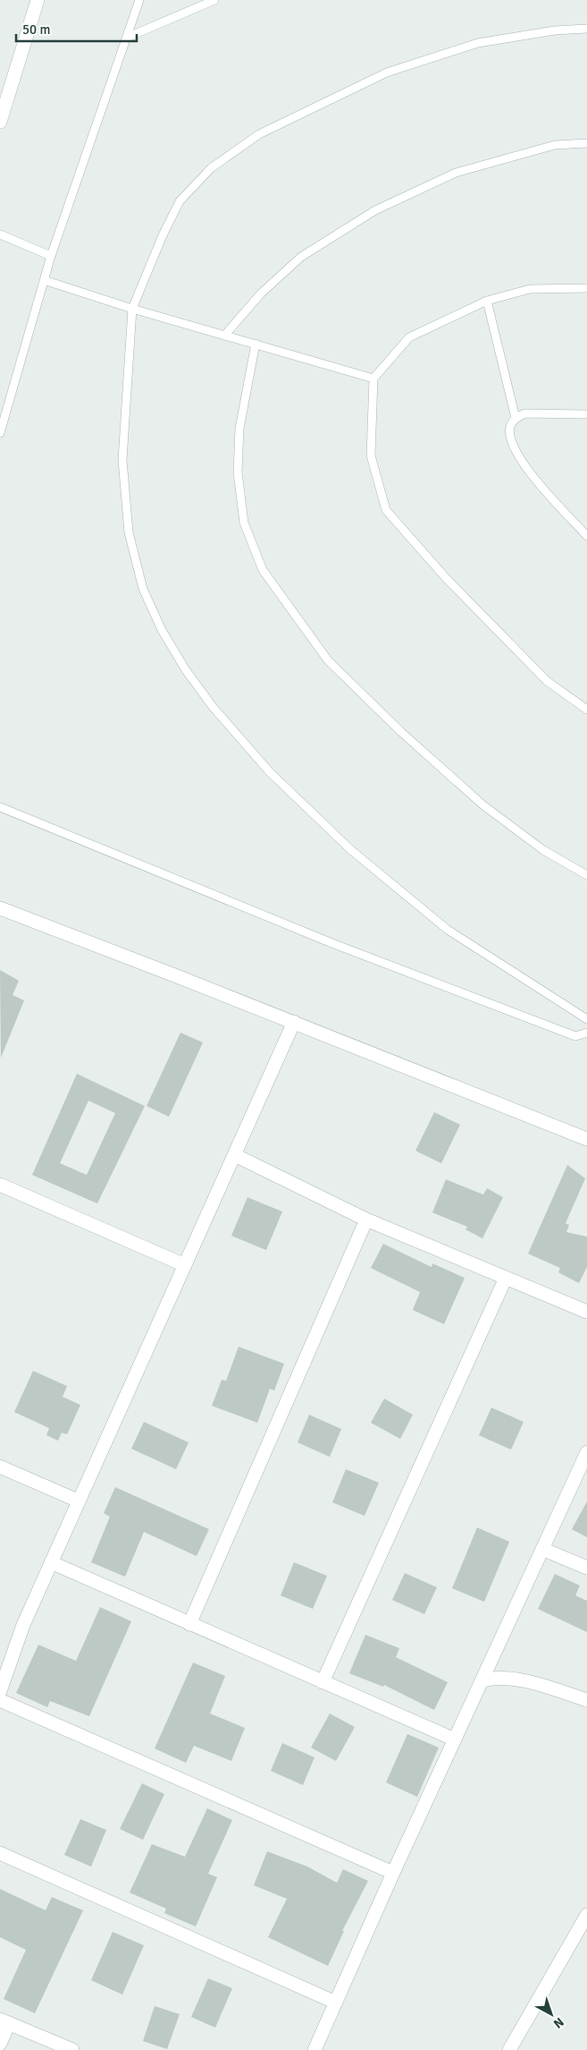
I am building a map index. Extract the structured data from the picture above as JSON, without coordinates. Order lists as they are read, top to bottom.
{
  "scale_bar": "50 m",
  "north": "bottom right"
}
